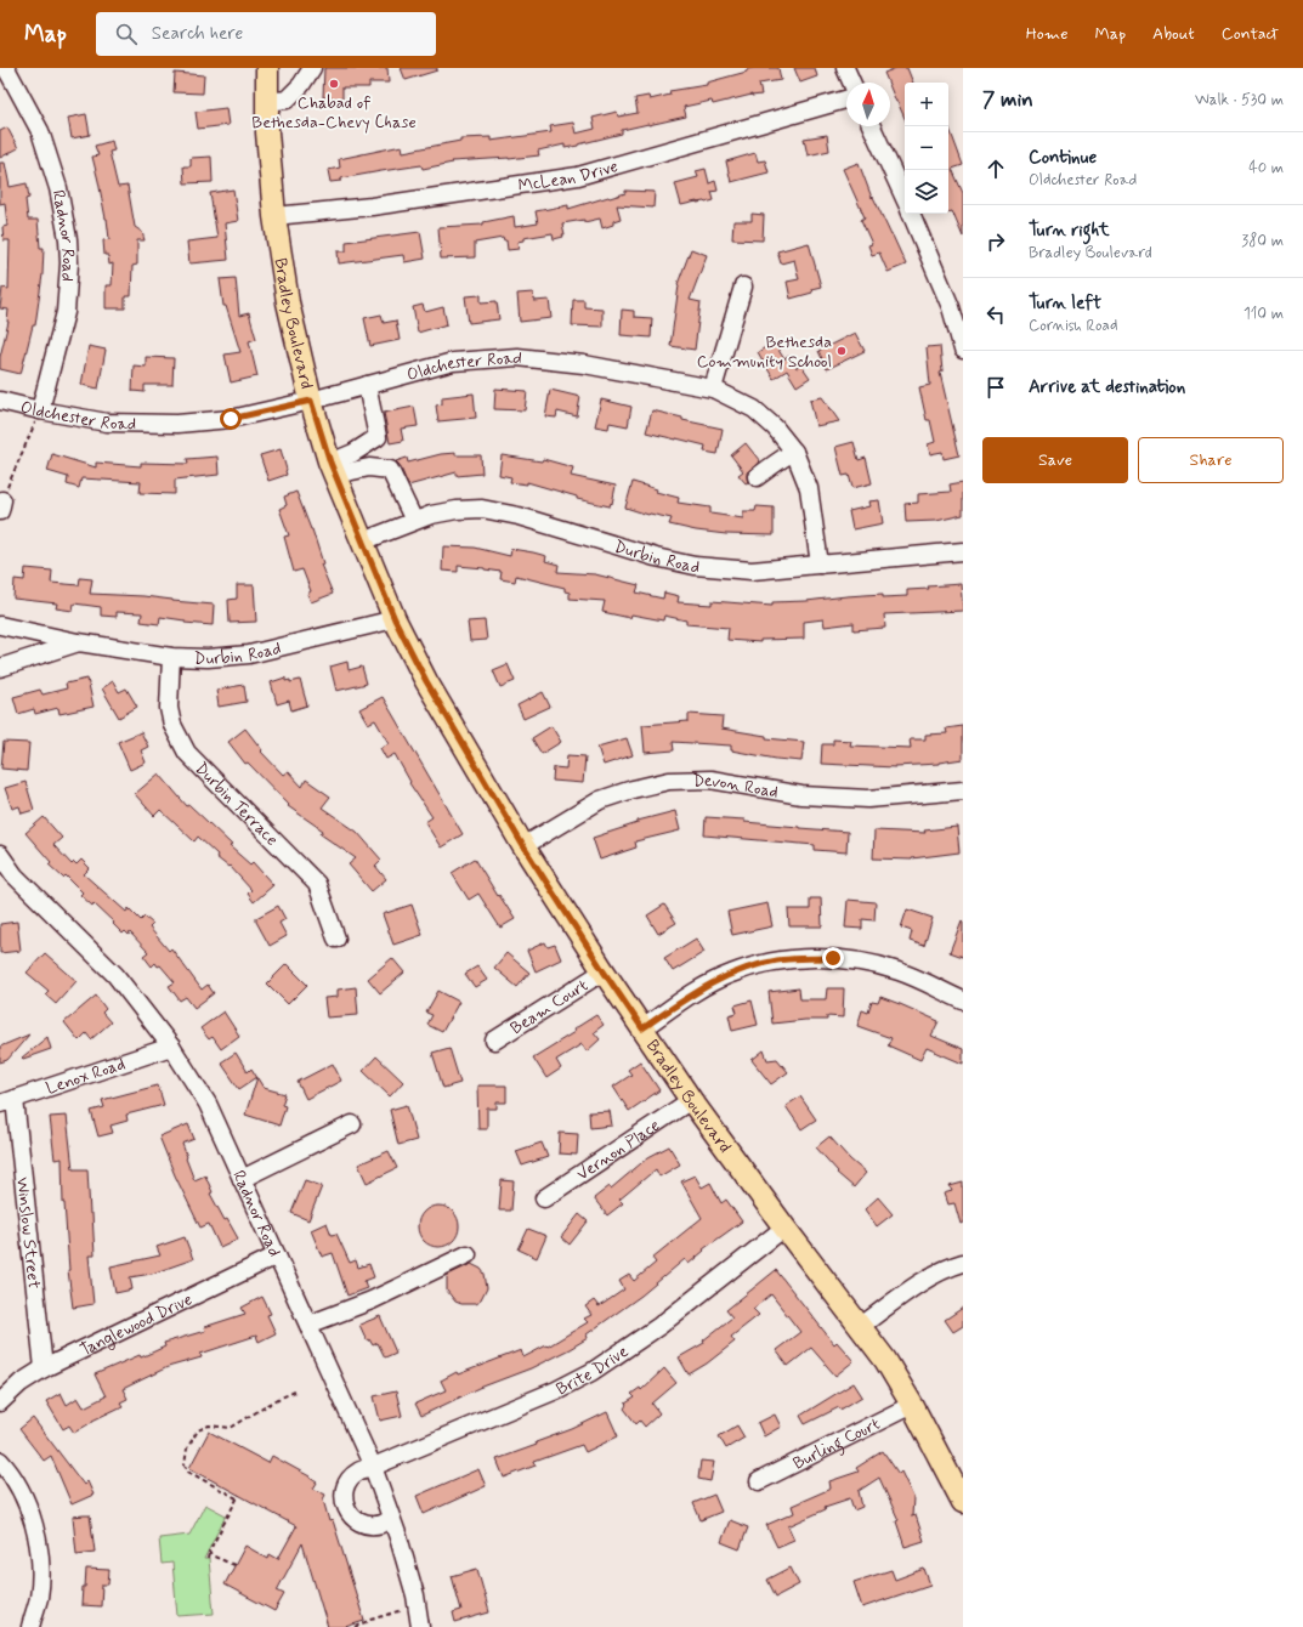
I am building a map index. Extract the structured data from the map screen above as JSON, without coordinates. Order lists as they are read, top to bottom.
{
  "streets": {
    "main road": ["Bradley Boulevard"],
    "street": [
      "McLean Drive",
      "Radnor Road",
      "Oldchester Road",
      "Durbin Road",
      "Devon Road",
      "Durbin Terrace",
      "Beam Court",
      "Lenox Road",
      "Vernon Place",
      "Winslow Street",
      "Tanglewood Drive",
      "Brite Drive",
      "Burling Court"
    ]
  },
  "crossings": [
    ["McLean Drive", "Bradley Boulevard"],
    ["Radnor Road", "Oldchester Road"],
    ["Radnor Road", "Lenox Road"],
    ["Radnor Road", "Tanglewood Drive"],
    ["Radnor Road", "Brite Drive"],
    ["Bradley Boulevard", "Oldchester Road"],
    ["Bradley Boulevard", "Durbin Road"],
    ["Bradley Boulevard", "Devon Road"],
    ["Bradley Boulevard", "Beam Court"],
    ["Bradley Boulevard", "Vernon Place"],
    ["Bradley Boulevard", "Brite Drive"],
    ["Bradley Boulevard", "Burling Court"],
    ["Oldchester Road", "Durbin Road"],
    ["Durbin Road", "Durbin Terrace"],
    ["Lenox Road", "Winslow Street"],
    ["Winslow Street", "Tanglewood Drive"]
  ],
  "places": ["Chabad of Bethesda-Chevy Chase", "Bethesda Community School"],
  "north": "top",
  "page": {
    "header": "Map",
    "search": "Search here",
    "nav": [
      "Home",
      "Map",
      "About",
      "Contact"
    ],
    "heading": ["7 min", "Walk · 530 m"],
    "map_buttons": ["+", "−"],
    "list": [
      ["Continue", "Oldchester Road", "40 m"],
      ["Turn right", "Bradley Boulevard", "380 m"],
      ["Turn left", "Cornish Road", "110 m"],
      "Arrive at destination"
    ],
    "buttons": ["Save", "Share"]
  }
}
